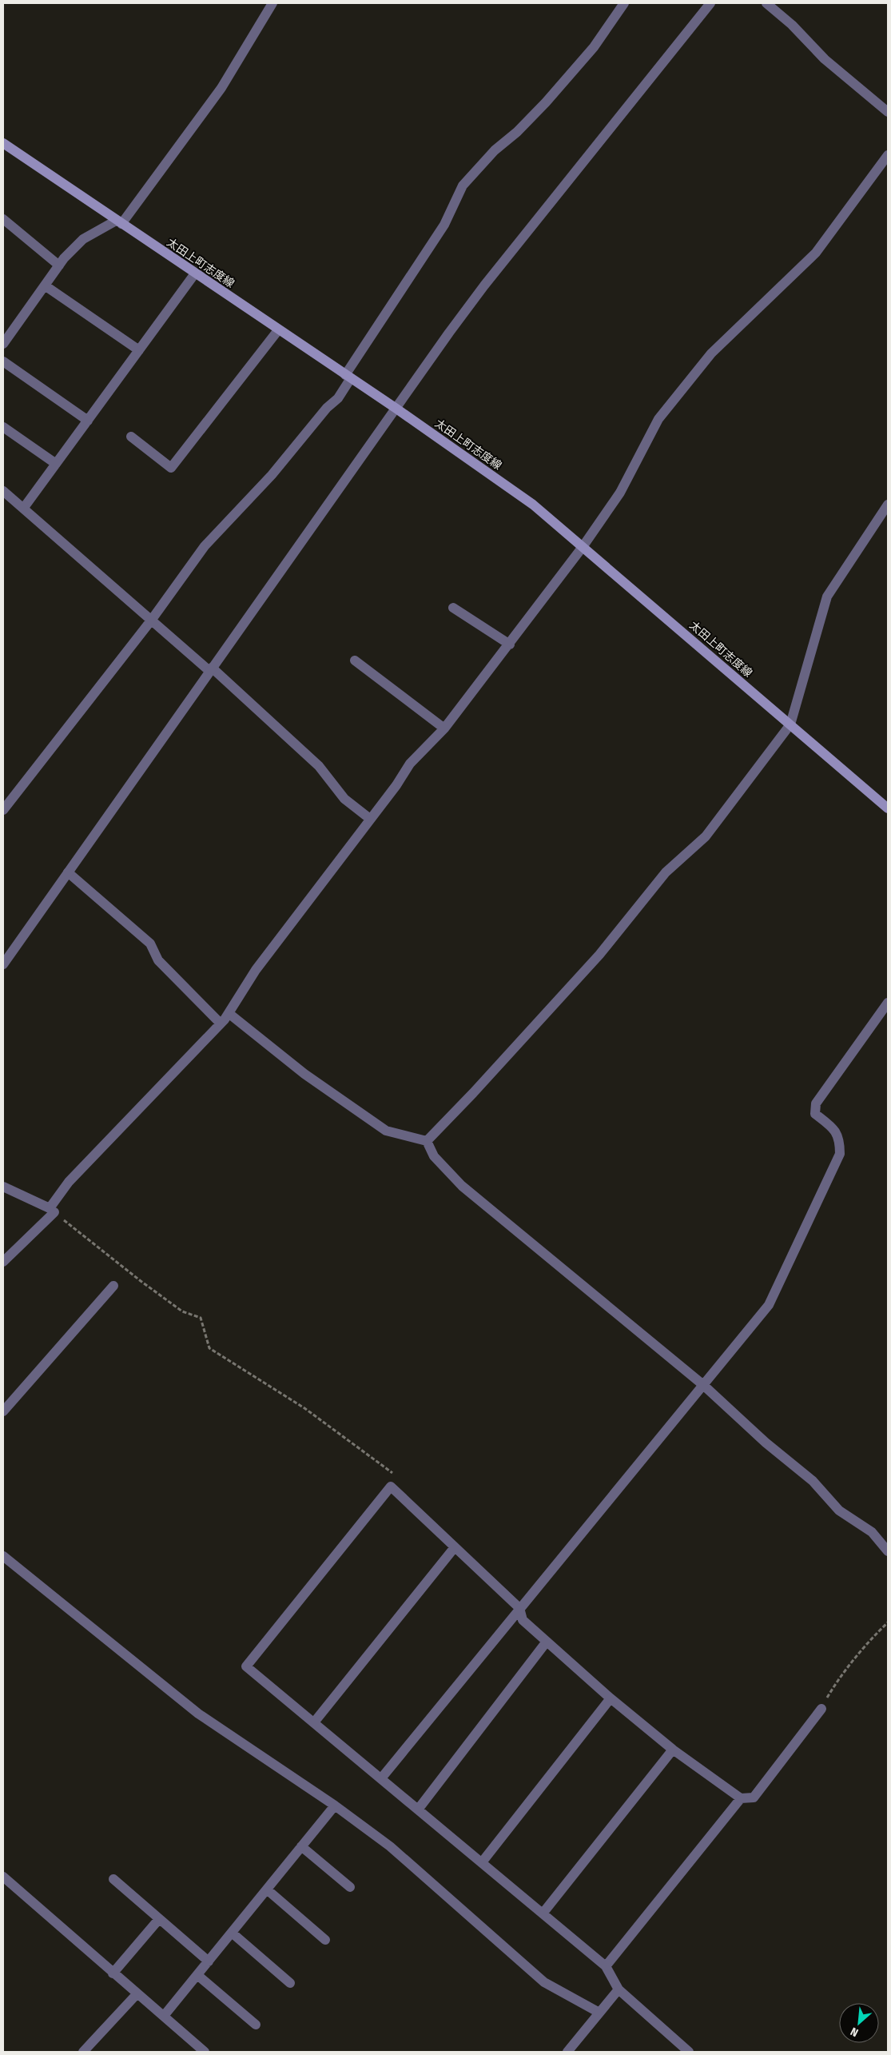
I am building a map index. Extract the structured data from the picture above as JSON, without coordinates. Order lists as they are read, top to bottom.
{
  "streets": {
    "main road": ["太田上町志度線"]
  },
  "north": "bottom left"
}
